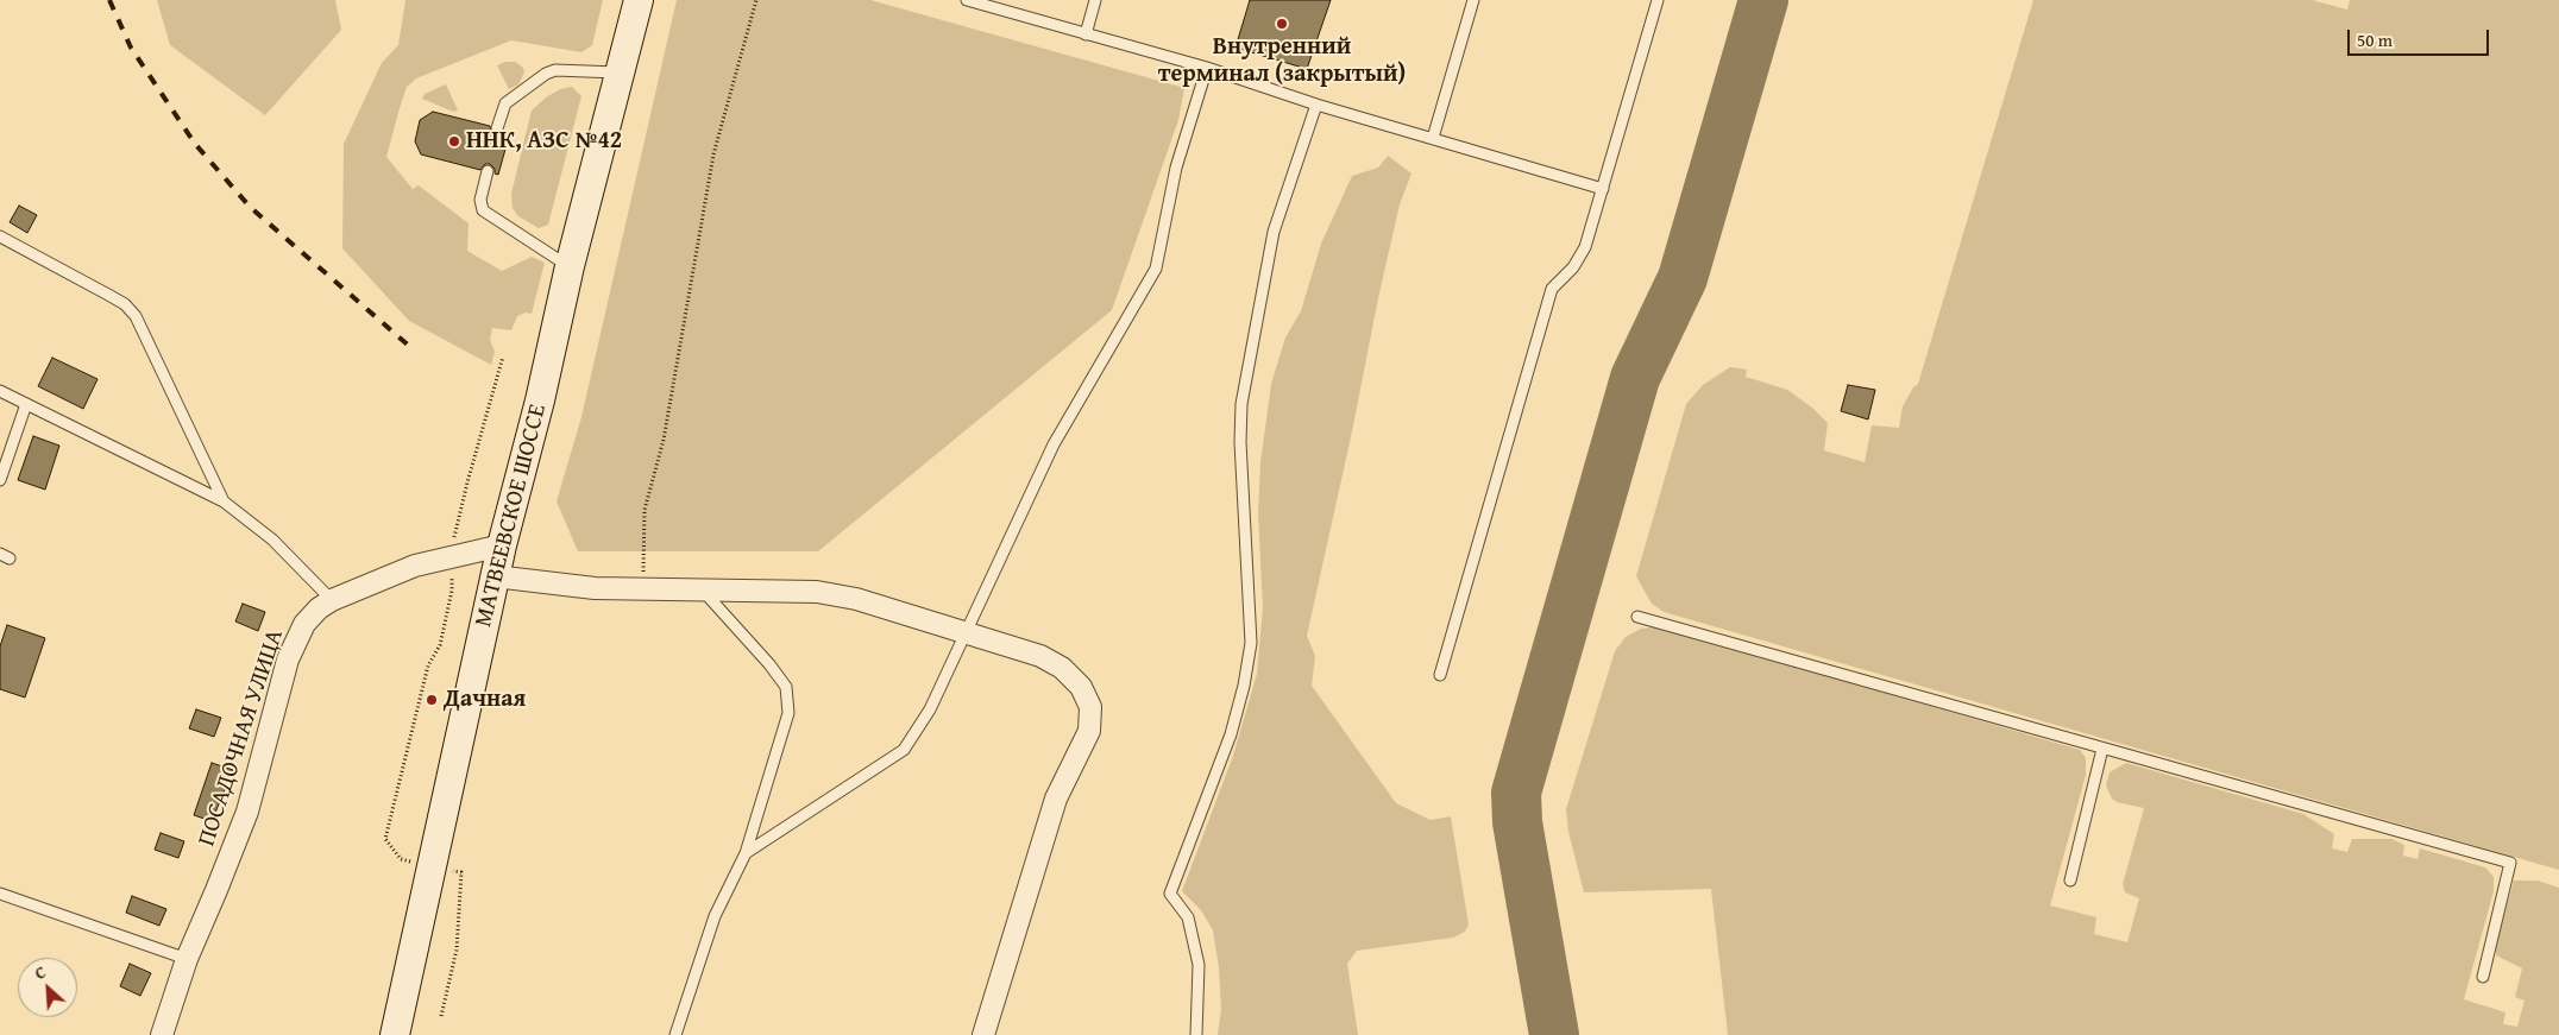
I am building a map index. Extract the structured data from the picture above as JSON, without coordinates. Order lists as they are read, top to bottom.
{
  "streets": {
    "main road": ["МАТВЕЕВСКОЕ ШОССЕ"],
    "street": ["ПОСАДОЧНАЯ УЛИЦА"]
  },
  "crossings": [
    ["МАТВЕЕВСКОЕ ШОССЕ", "ПОСАДОЧНАЯ УЛИЦА"]
  ],
  "places": ["Внутренний терминал (закрытый)", "ННК, АЗС №42", "Дачная"],
  "scale_bar": "50 m",
  "north": "top left"
}
